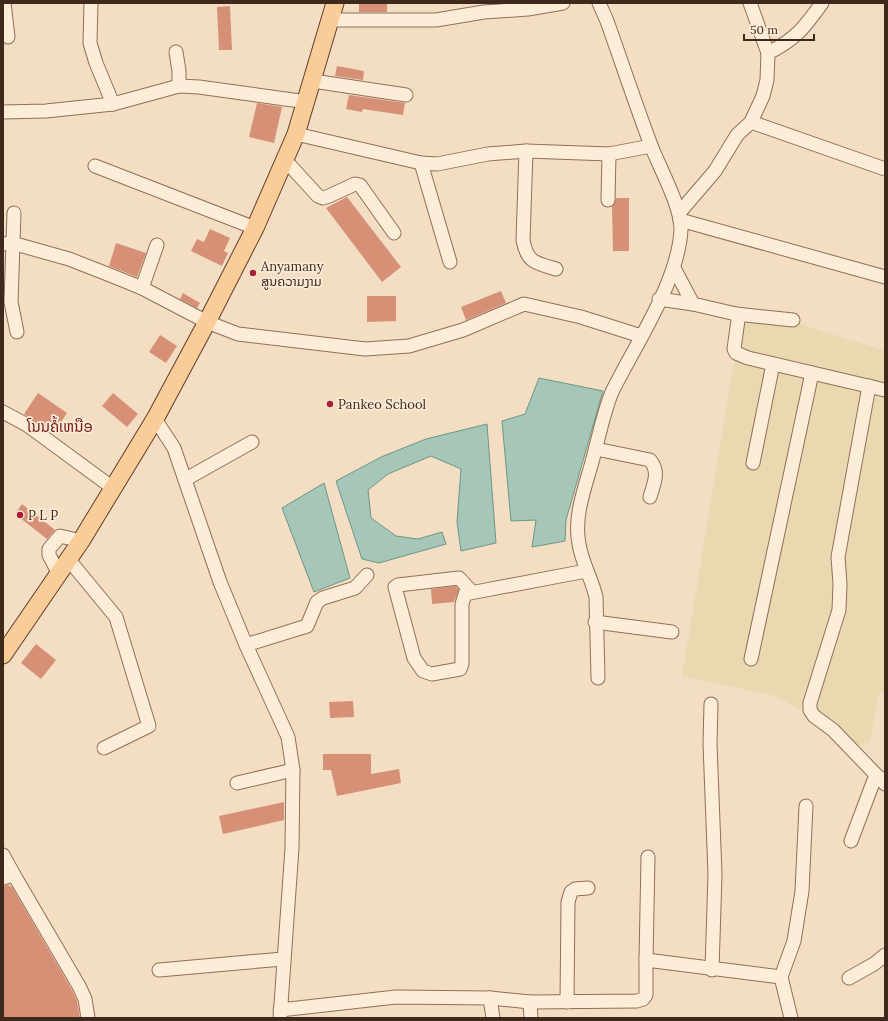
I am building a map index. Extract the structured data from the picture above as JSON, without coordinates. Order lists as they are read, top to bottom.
{
  "districts": ["ໂນນຄໍ້ເຫນືອ"],
  "places": ["Anyamany ສູນຄວາມງາມ", "Pankeo School", "P L P"],
  "scale_bar": "50 m"
}
